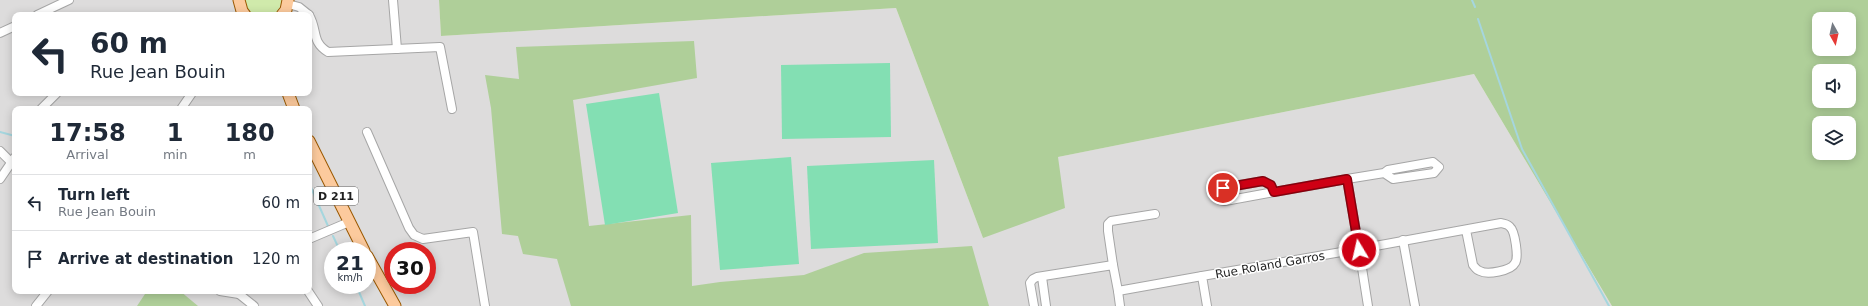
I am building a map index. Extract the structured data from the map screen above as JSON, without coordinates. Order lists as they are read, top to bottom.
{
  "streets": {
    "main road": ["D 211"],
    "street": ["Rue Roland Garros"]
  },
  "north": "bottom",
  "page": {
    "turn": ["60 m", "Rue Jean Bouin"],
    "eta": [
      "17:58",
      "Arrival",
      "1",
      "min",
      "180",
      "m"
    ],
    "list": [
      {
        "name": "Turn left",
        "note": "Rue Jean Bouin",
        "value": "60 m"
      },
      {
        "name": "Arrive at destination",
        "value": "120 m"
      }
    ],
    "speed": "21 km/h",
    "limit": "30"
  }
}
